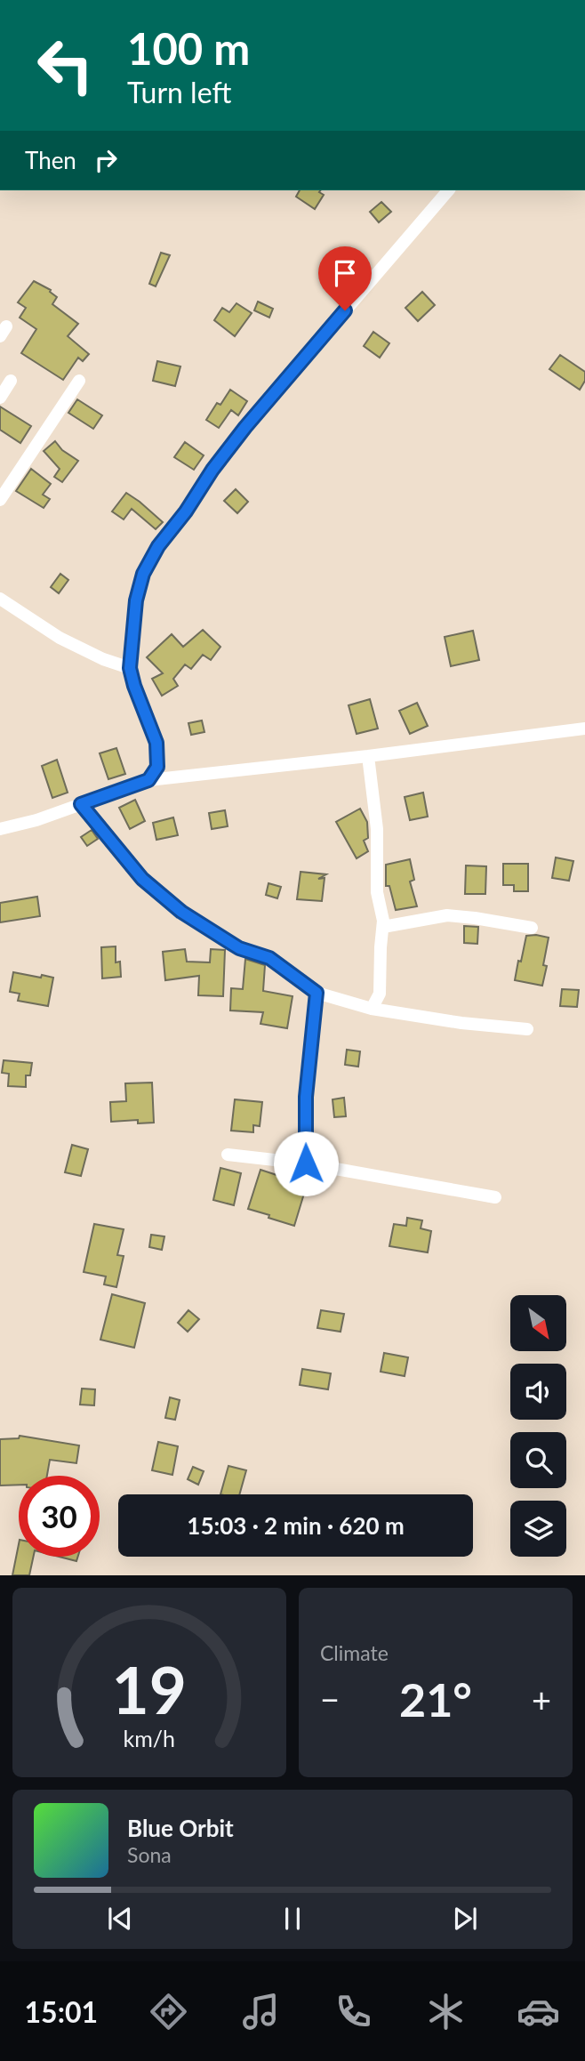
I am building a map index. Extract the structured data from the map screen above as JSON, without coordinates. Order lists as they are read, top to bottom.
{
  "north": "bottom right",
  "page": {
    "turn": ["100 m", "Turn left"],
    "then": "Then",
    "limit": "30",
    "trip": "15:03 · 2 min · 620 m",
    "tile": "Climate",
    "heat": ["−", "21°", "+"],
    "song": ["Blue Orbit", "Sona"],
    "tabs": "15:01",
    "gauge": ["19", "km/h"]
  }
}
